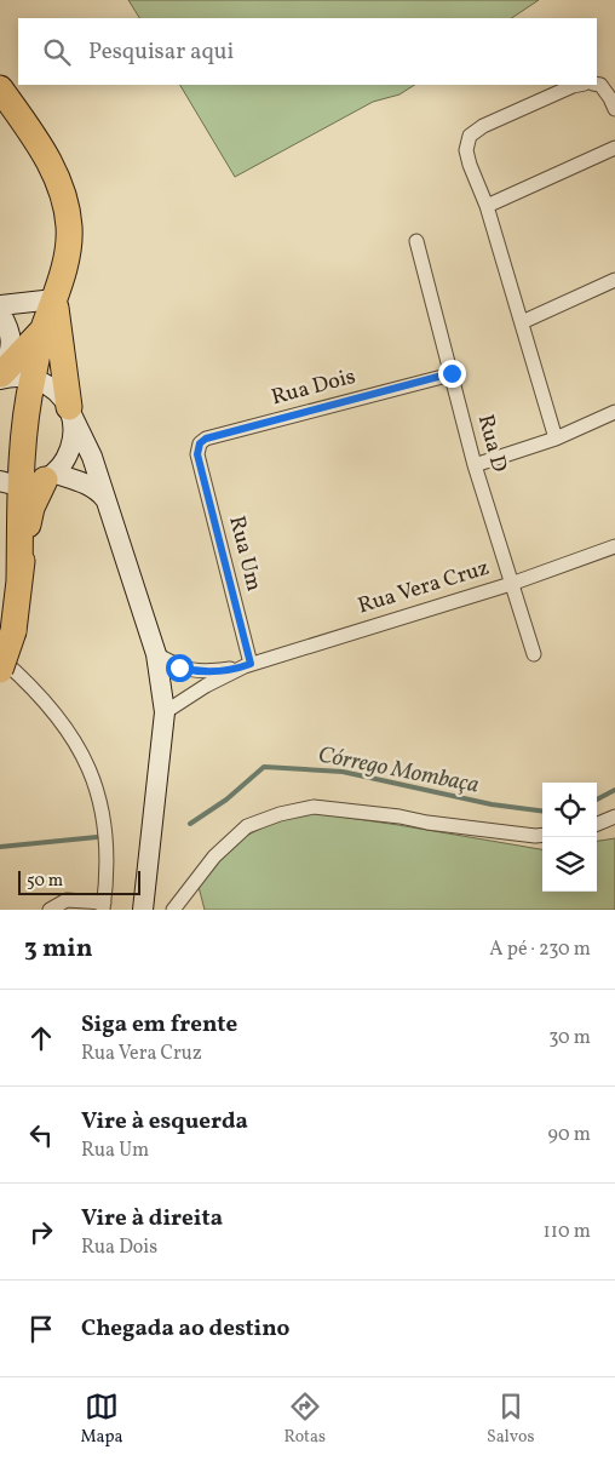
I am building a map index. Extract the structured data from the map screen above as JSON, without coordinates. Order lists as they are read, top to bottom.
{
  "streets": {
    "street": [
      "Rua Dois",
      "Rua D",
      "Rua Um",
      "Rua Vera Cruz"
    ]
  },
  "crossings": [
    ["Rua Dois", "Rua D"],
    ["Rua Dois", "Rua Um"],
    ["Rua D", "Rua Vera Cruz"],
    ["Rua Um", "Rua Vera Cruz"]
  ],
  "water": ["Córrego Mombaça"],
  "scale_bar": "50 m",
  "page": {
    "search": "Pesquisar aqui",
    "scale": "50 m",
    "heading": ["3 min", "A pé · 230 m"],
    "list": [
      ["Siga em frente", "Rua Vera Cruz", "30 m"],
      ["Vire à esquerda", "Rua Um", "90 m"],
      ["Vire à direita", "Rua Dois", "110 m"],
      "Chegada ao destino"
    ],
    "nav": ["Mapa", "Rotas", "Salvos"]
  }
}
